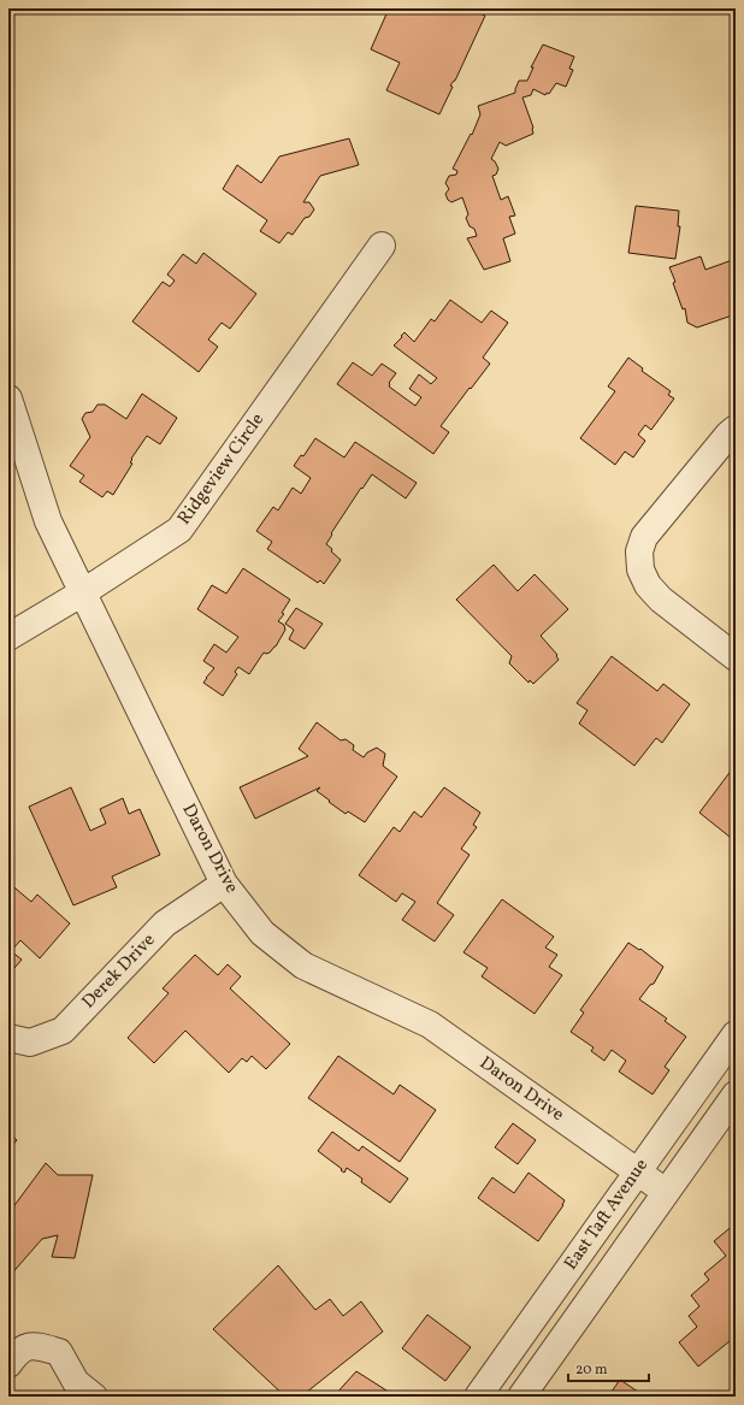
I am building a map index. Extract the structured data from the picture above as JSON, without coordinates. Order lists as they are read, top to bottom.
{
  "streets": {
    "street": [
      "Ridgeview Circle",
      "Daron Drive",
      "Derek Drive",
      "East Taft Avenue"
    ]
  },
  "crossings": [
    ["Ridgeview Circle", "Daron Drive"],
    ["Daron Drive", "Derek Drive"],
    ["Daron Drive", "East Taft Avenue"]
  ],
  "scale_bar": "20 m"
}
